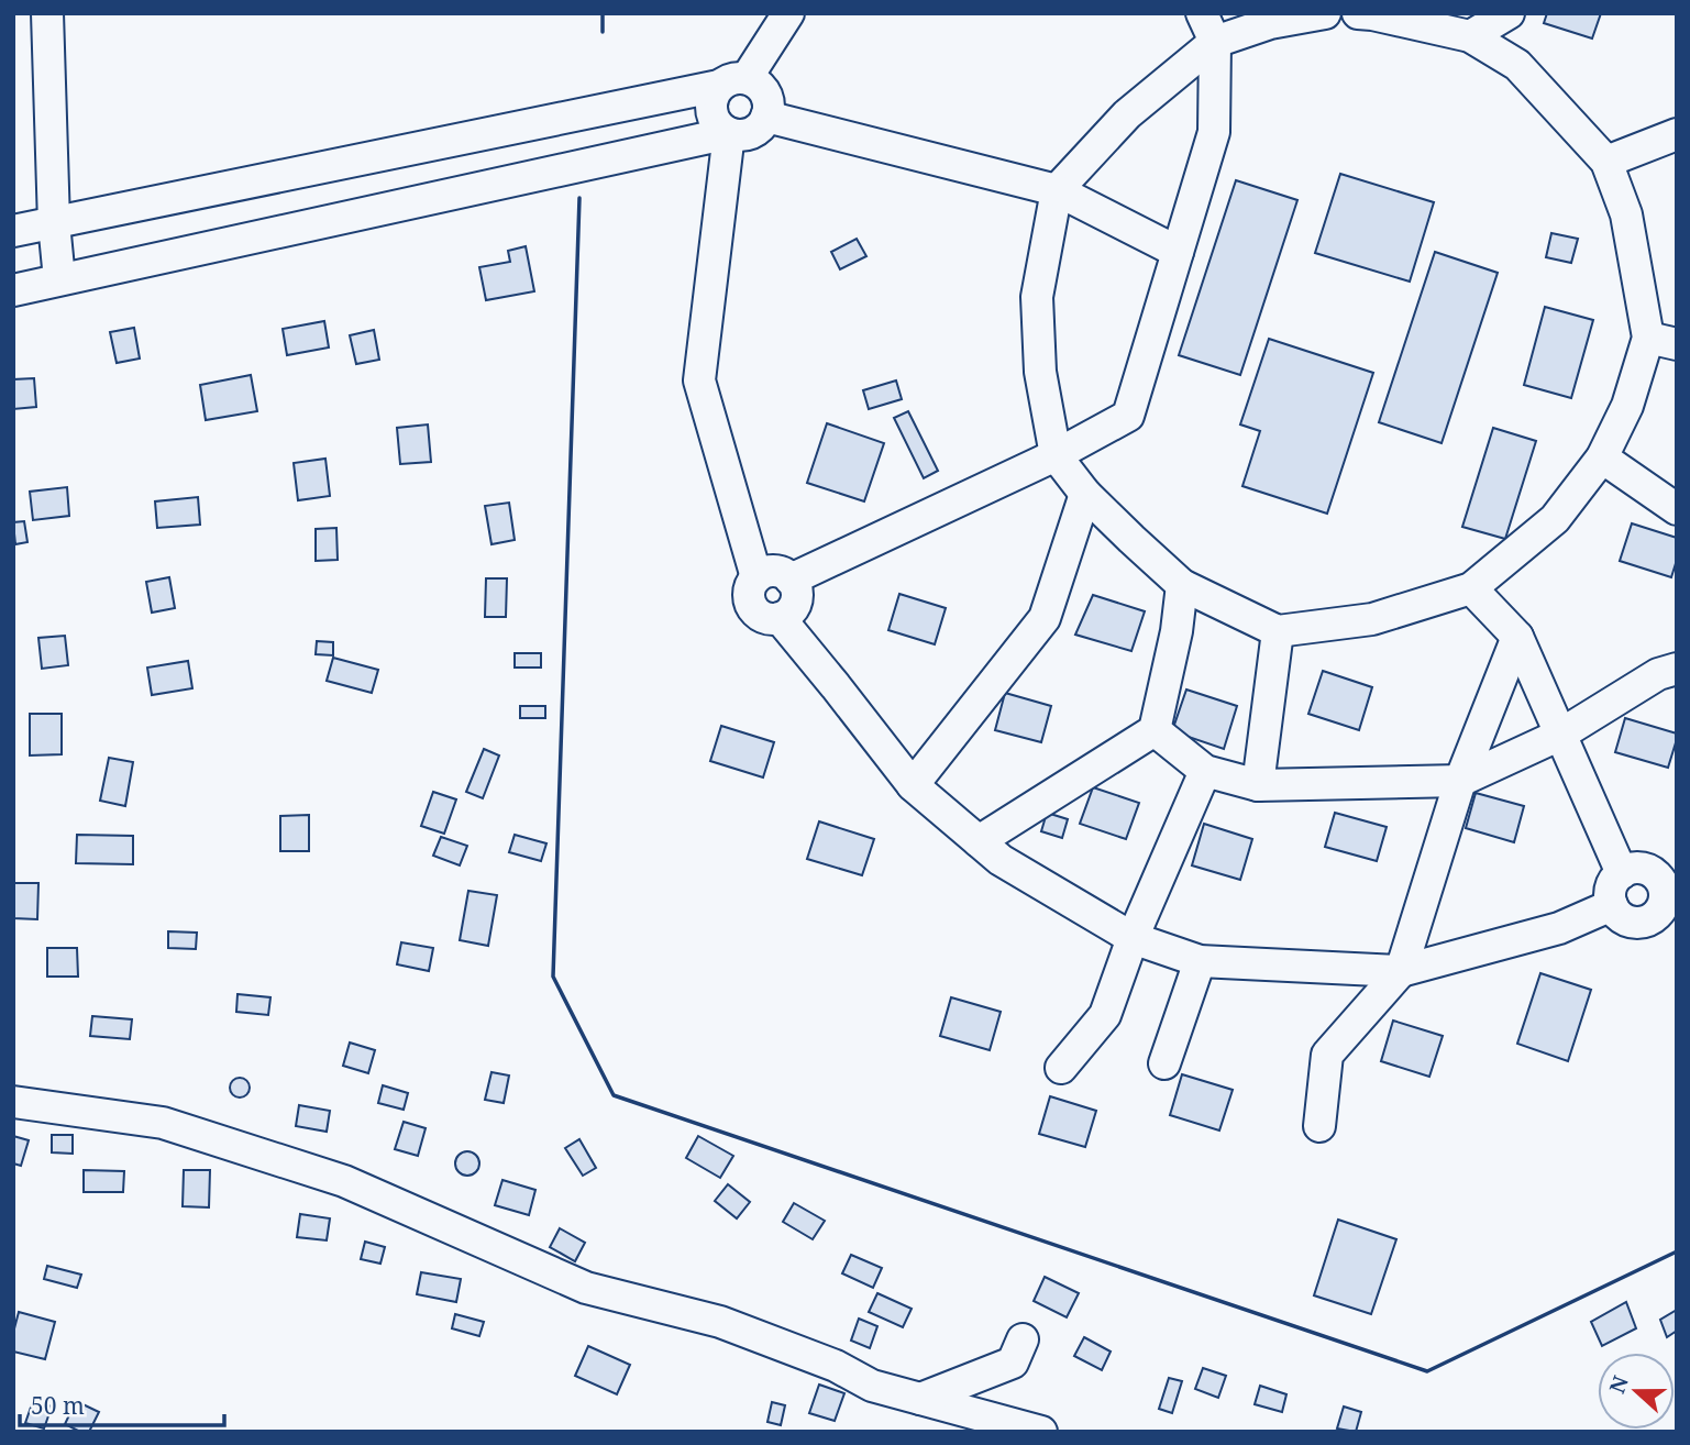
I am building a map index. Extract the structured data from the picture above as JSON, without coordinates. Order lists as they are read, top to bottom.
{
  "scale_bar": "50 m",
  "north": "left"
}
